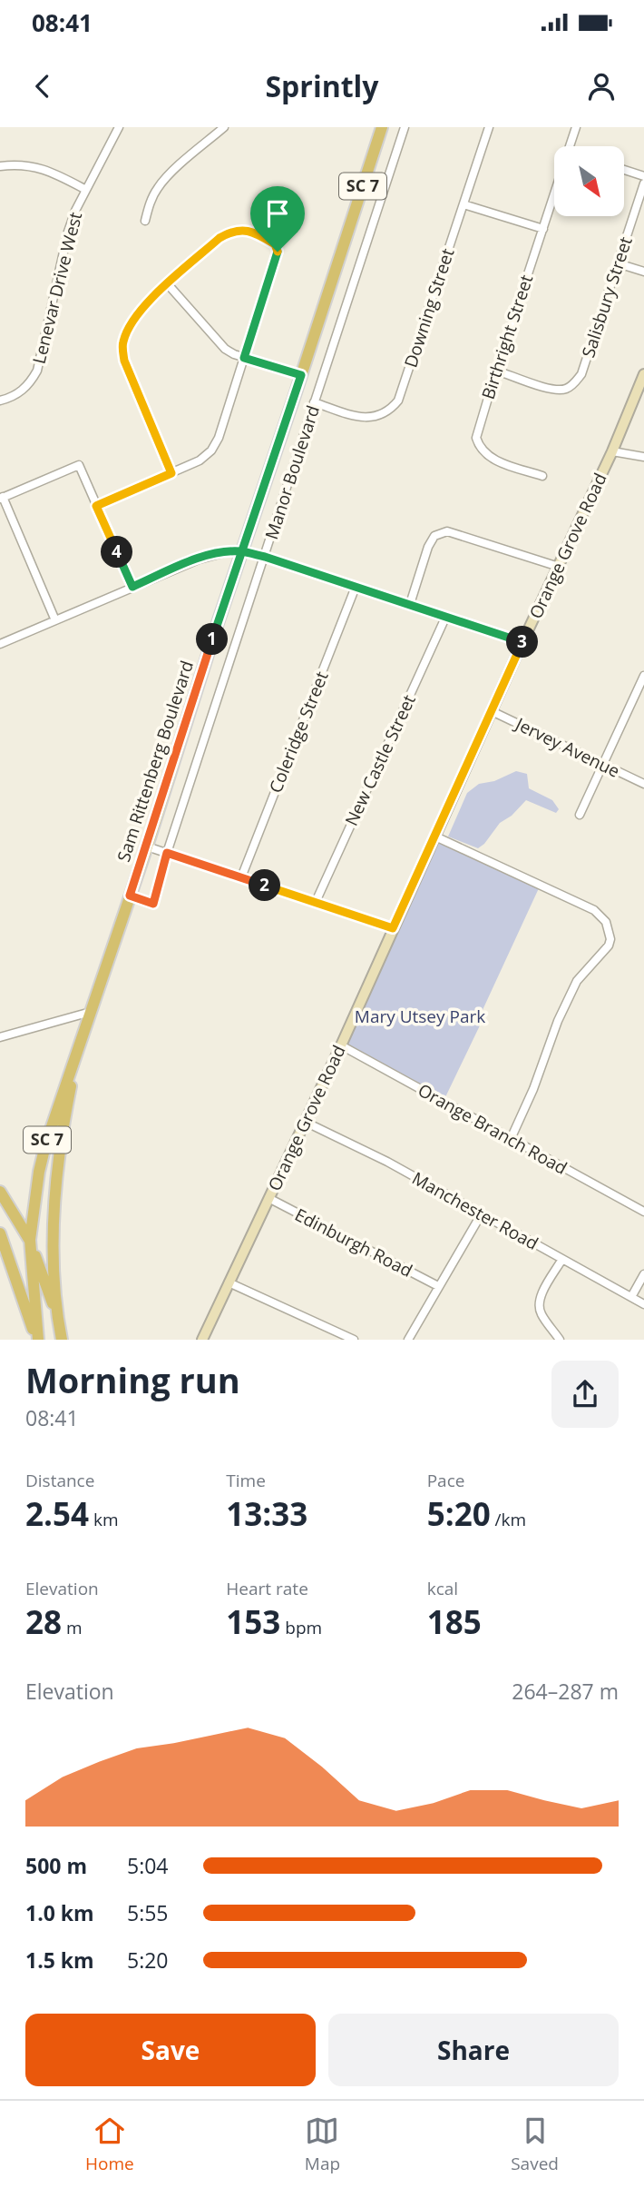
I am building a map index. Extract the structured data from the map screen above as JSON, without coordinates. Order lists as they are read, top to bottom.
{
  "streets": {
    "main road": ["SC 7", "Sam Rittenberg Boulevard"],
    "street": [
      "Lenevar Drive West",
      "Salisbury Street",
      "Downing Street",
      "Birthright Street",
      "Manor Boulevard",
      "Orange Grove Road",
      "Coleridge Street",
      "Jervey Avenue",
      "New Castle Street",
      "Orange Branch Road",
      "Manchester Road",
      "Edinburgh Road"
    ]
  },
  "crossings": [
    ["Salisbury Street", "Birthright Street"],
    ["Downing Street", "Manor Boulevard"],
    ["Manor Boulevard", "Sam Rittenberg Boulevard"],
    ["Orange Grove Road", "Jervey Avenue"],
    ["Orange Grove Road", "Orange Branch Road"],
    ["Orange Grove Road", "Manchester Road"],
    ["Orange Grove Road", "Edinburgh Road"]
  ],
  "parks": ["Mary Utsey Park"],
  "north": "bottom right",
  "page": {
    "status": "08:41",
    "header": "Sprintly",
    "pins": [
      "4",
      "1",
      "3",
      "2"
    ],
    "heading": ["Morning run", "08:41"],
    "stats": [
      ["Distance", "2.54 km"],
      ["Time", "13:33"],
      ["Pace", "5:20 /km"],
      ["Elevation", "28 m"],
      ["Heart rate", "153 bpm"],
      ["kcal", "185"]
    ],
    "chart": ["Elevation", "264–287 m"],
    "list": [
      {
        "name": "500 m",
        "note": "5:04"
      },
      {
        "name": "1.0 km",
        "note": "5:55"
      },
      {
        "name": "1.5 km",
        "note": "5:20"
      }
    ],
    "buttons": ["Save", "Share"],
    "tabs": ["Home", "Map", "Saved"]
  }
}
